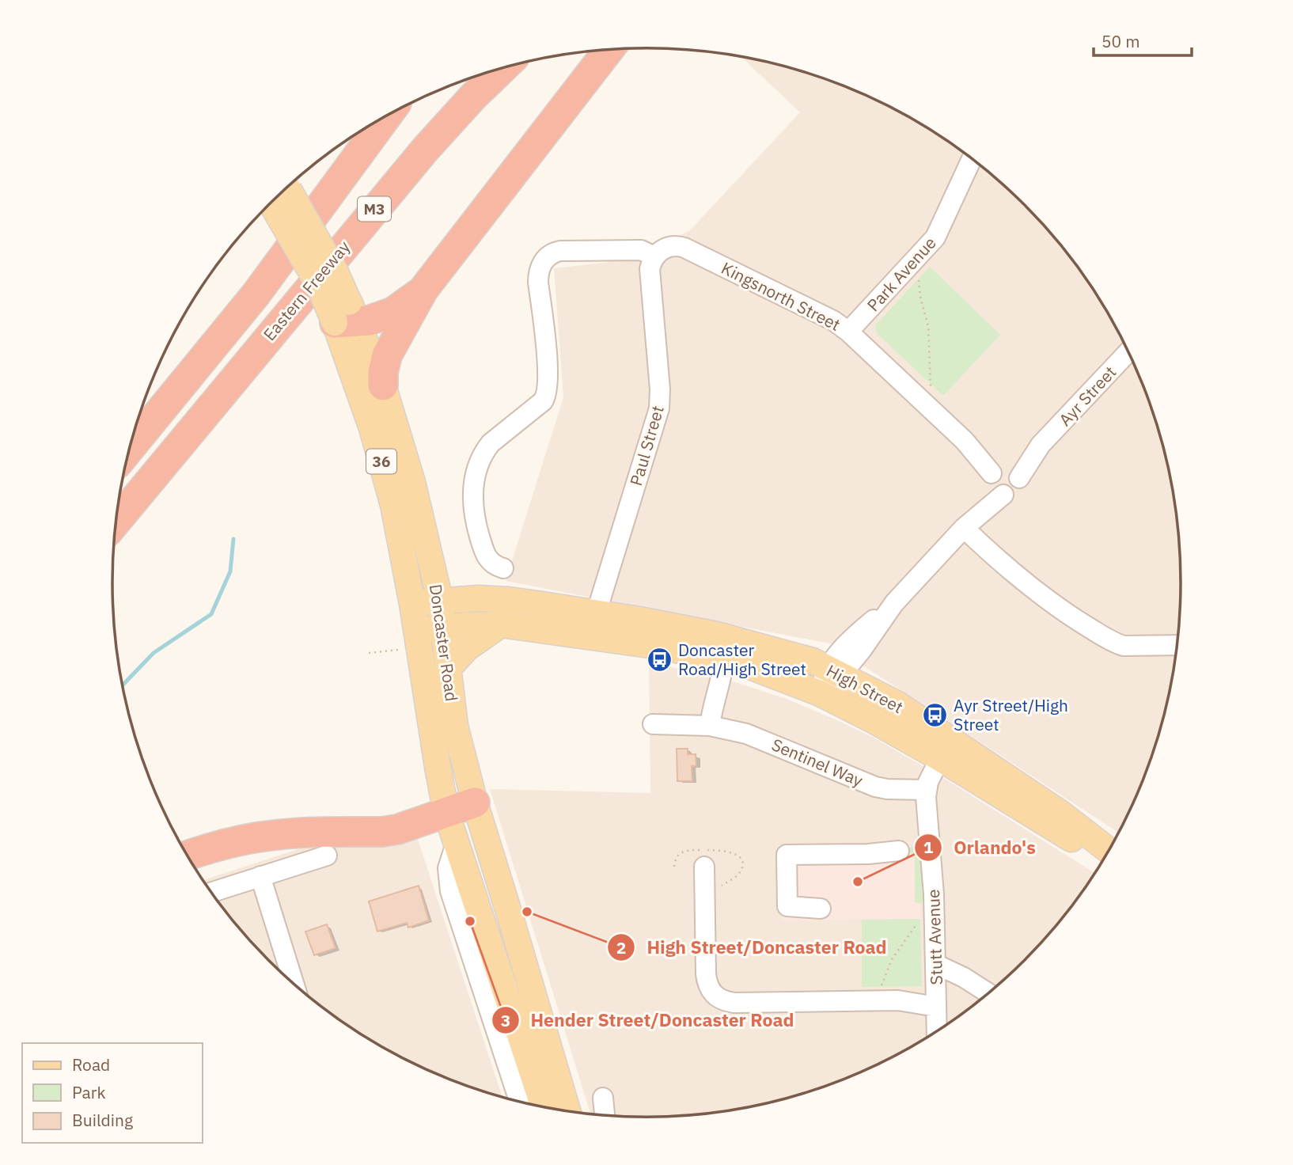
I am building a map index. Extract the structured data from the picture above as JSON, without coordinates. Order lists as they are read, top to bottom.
{
  "streets": {
    "highway": ["M3", "Eastern Freeway"],
    "main road": ["36", "Doncaster Road", "High Street"],
    "street": [
      "Park Avenue",
      "Kingsnorth Street",
      "Ayr Street",
      "Paul Street",
      "Sentinel Way",
      "Stutt Avenue"
    ]
  },
  "crossings": [
    ["Park Avenue", "Kingsnorth Street"],
    ["Kingsnorth Street", "Ayr Street"],
    ["Kingsnorth Street", "Paul Street"],
    ["Ayr Street", "High Street"],
    ["Paul Street", "High Street"],
    ["Doncaster Road", "High Street"],
    ["High Street", "Stutt Avenue"],
    ["Sentinel Way", "Stutt Avenue"]
  ],
  "places": {
    "bus stop": ["Doncaster Road/High Street", "Ayr Street/High Street"],
    "other": ["Orlando's", "High Street/Doncaster Road", "Hender Street/Doncaster Road"]
  },
  "legend": ["Road", "Park", "Building"],
  "scale_bar": "50 m"
}
